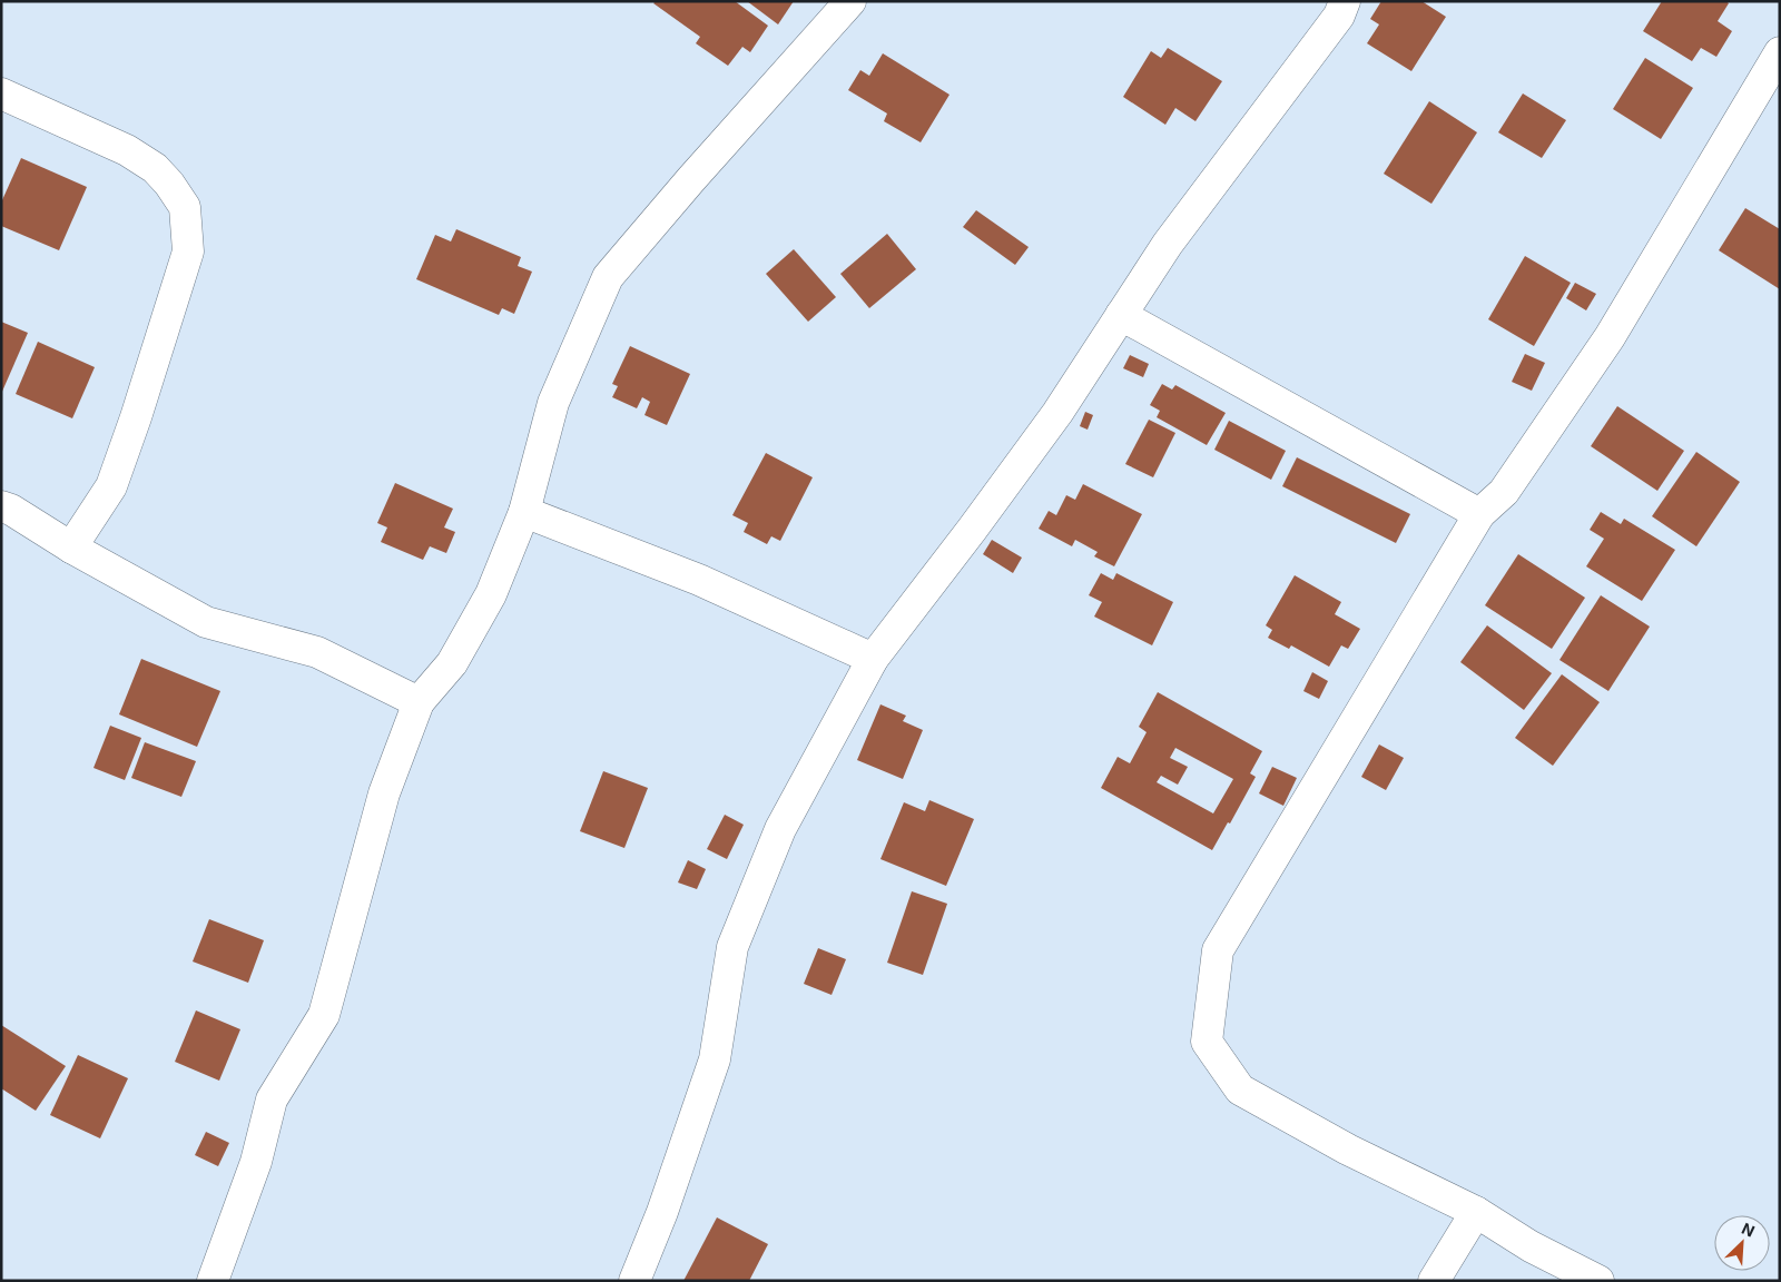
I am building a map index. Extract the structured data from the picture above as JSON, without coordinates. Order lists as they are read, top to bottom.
{
  "north": "top right"
}
